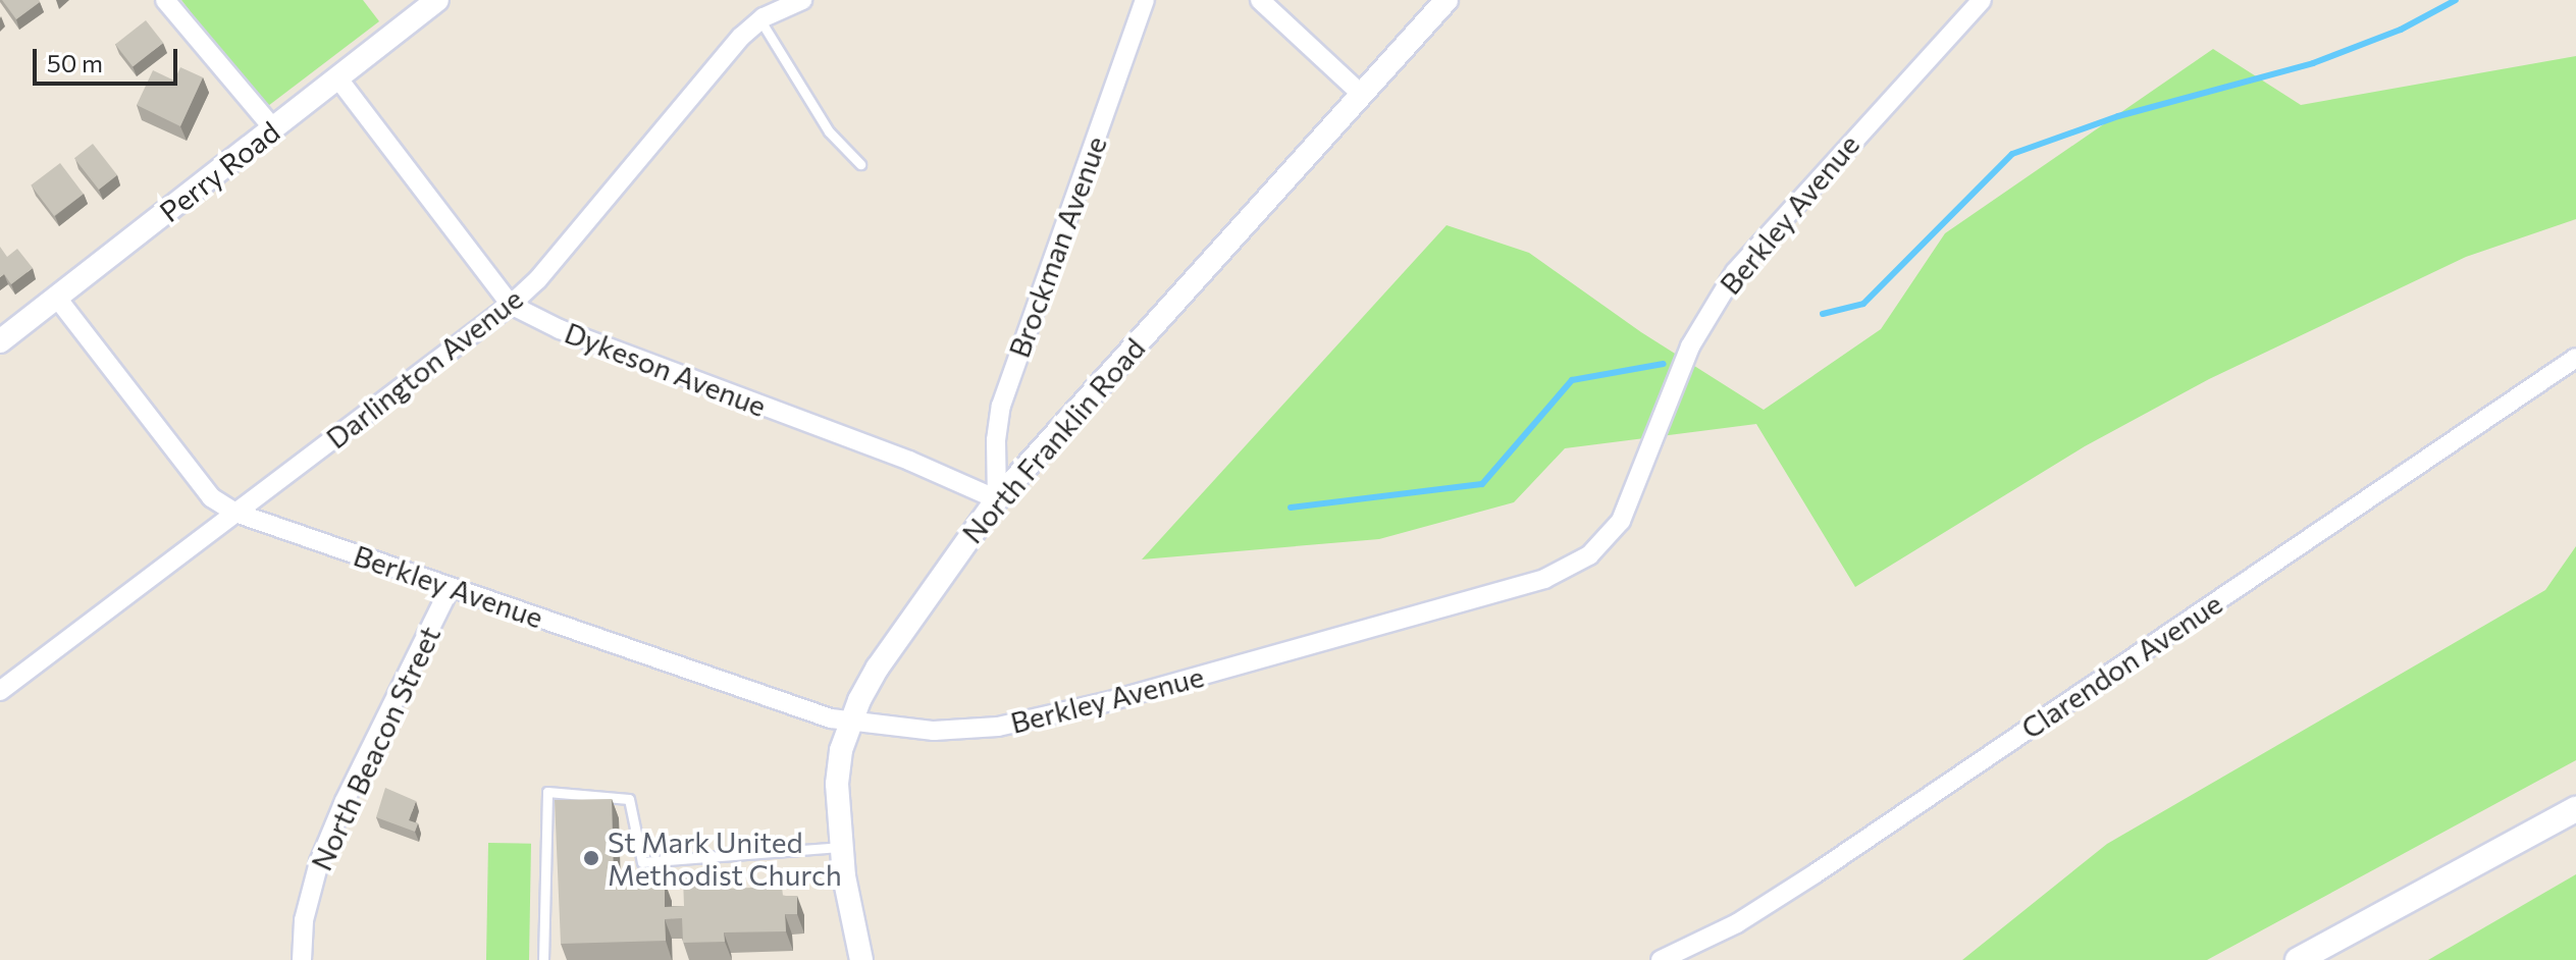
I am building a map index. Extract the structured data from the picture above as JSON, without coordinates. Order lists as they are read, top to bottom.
{
  "streets": {
    "street": [
      "Perry Road",
      "Berkley Avenue",
      "Brockman Avenue",
      "Darlington Avenue",
      "Dykeson Avenue",
      "North Franklin Road",
      "Clarendon Avenue",
      "North Beacon Street"
    ]
  },
  "crossings": [
    ["Perry Road", "Berkley Avenue"],
    ["Perry Road", "Dykeson Avenue"],
    ["Berkley Avenue", "Darlington Avenue"],
    ["Berkley Avenue", "North Franklin Road"],
    ["Berkley Avenue", "North Beacon Street"],
    ["Brockman Avenue", "Dykeson Avenue"],
    ["Brockman Avenue", "North Franklin Road"],
    ["Darlington Avenue", "Dykeson Avenue"],
    ["Dykeson Avenue", "North Franklin Road"]
  ],
  "places": ["St Mark United Methodist Church"],
  "scale_bar": "50 m"
}
